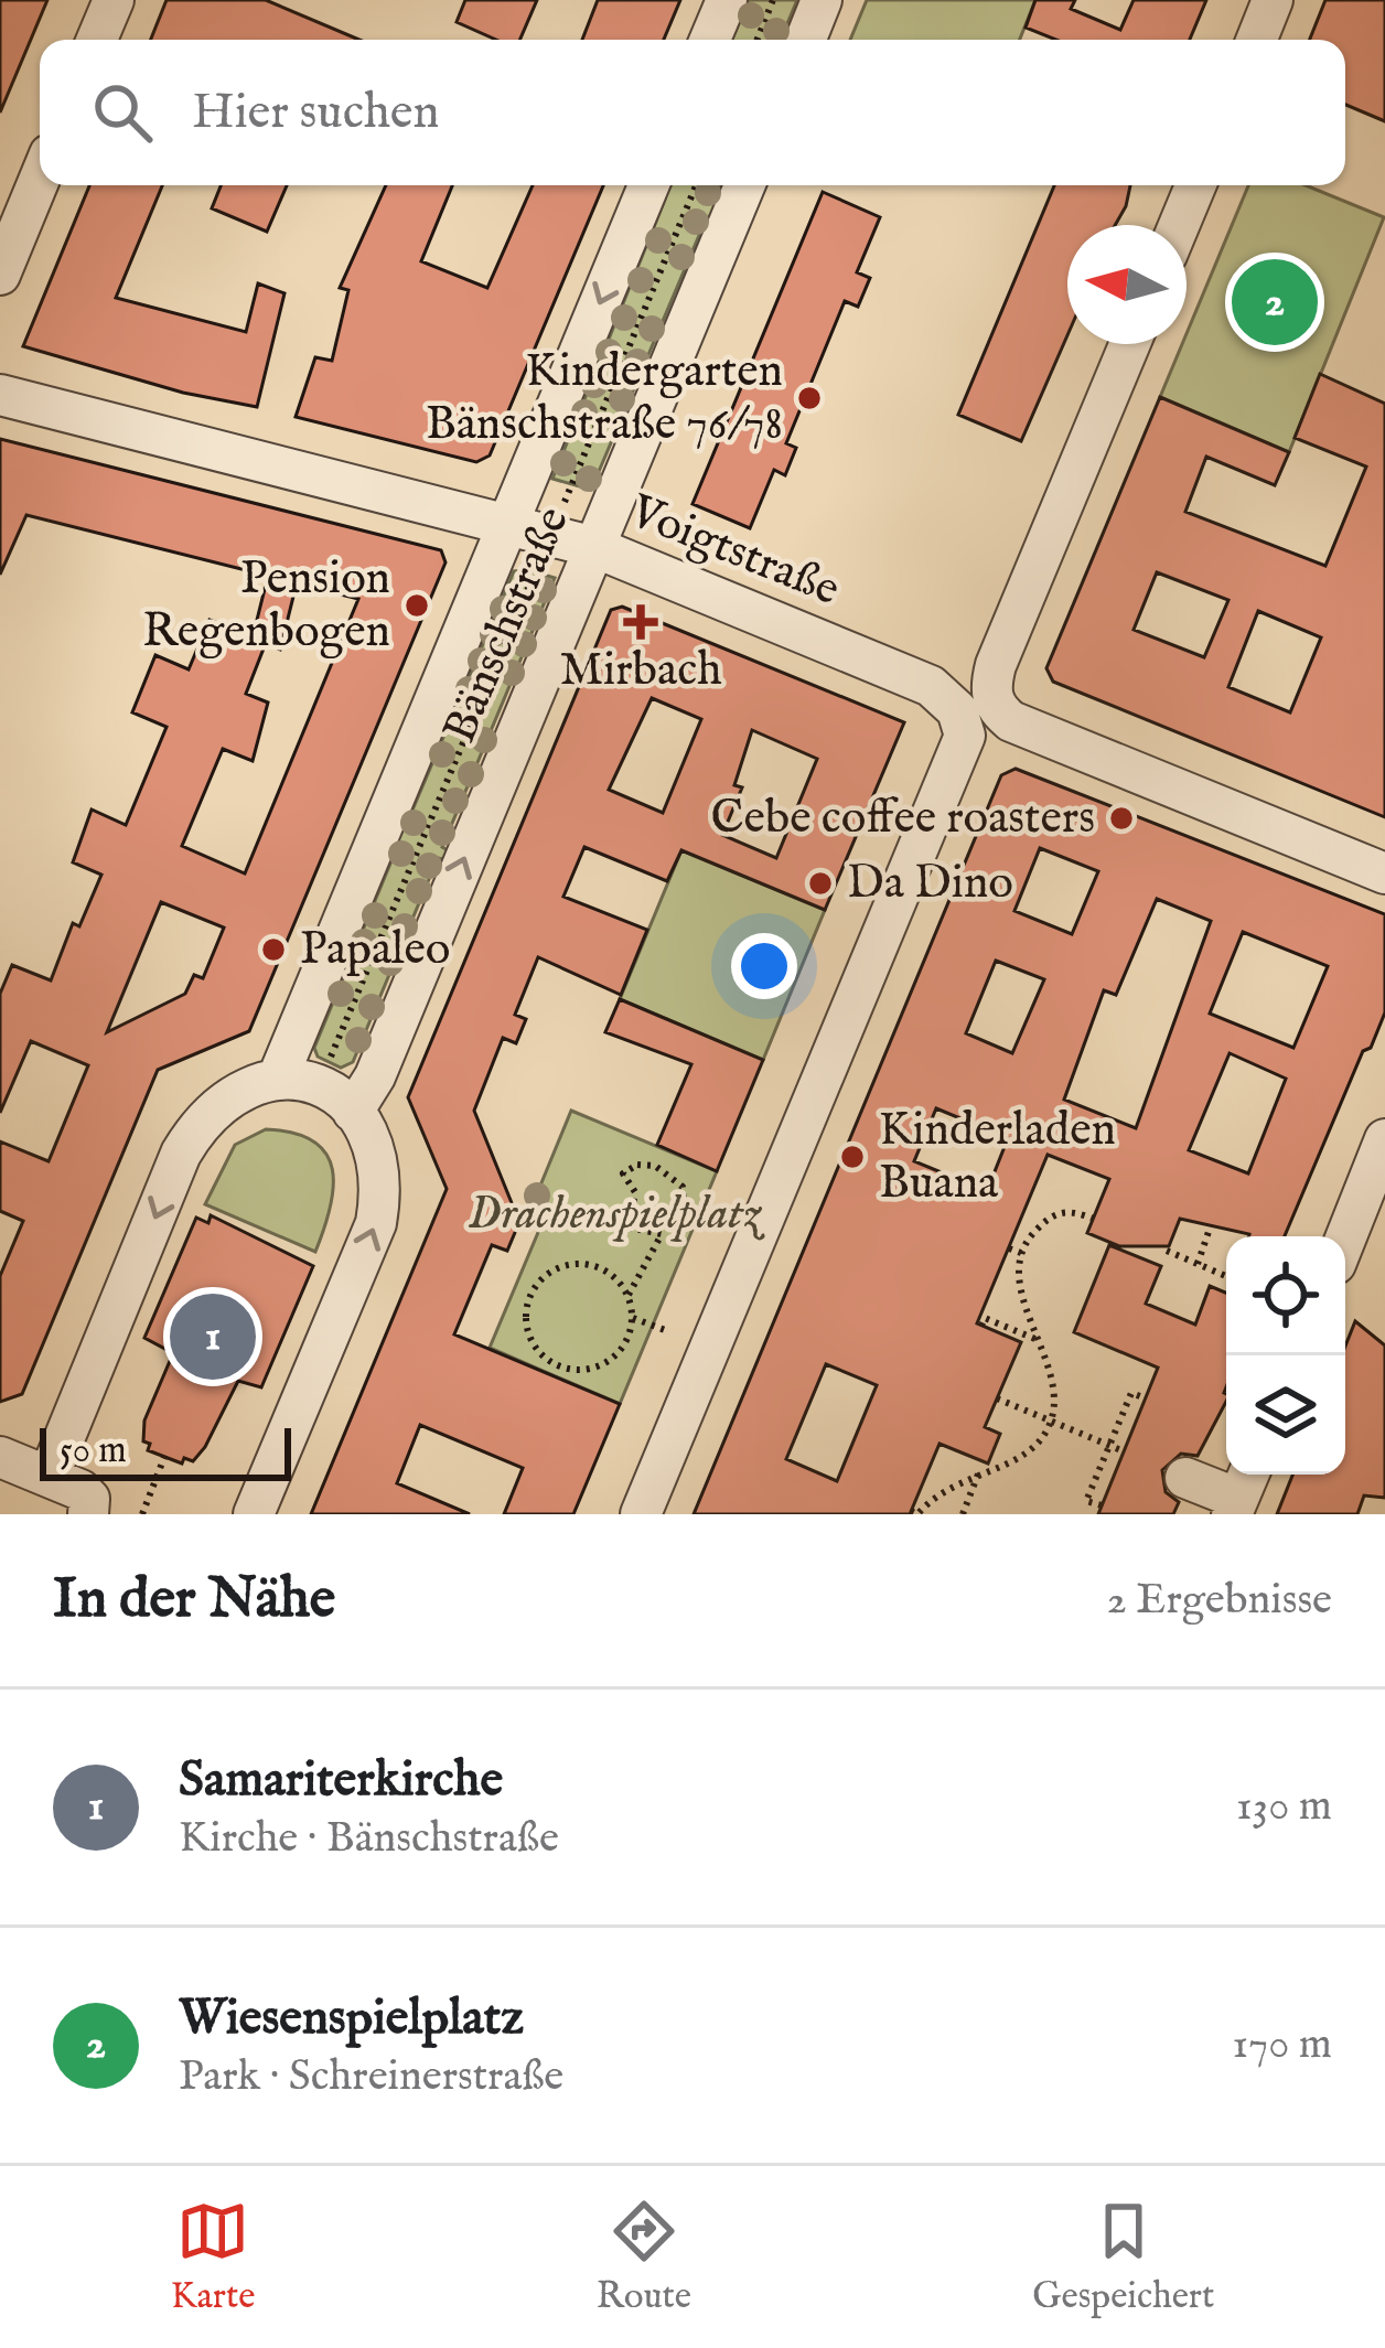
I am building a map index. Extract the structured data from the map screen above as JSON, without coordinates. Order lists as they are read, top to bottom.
{
  "streets": {
    "street": ["Voigtstraße", "Bänschstraße"]
  },
  "crossings": [
    ["Voigtstraße", "Bänschstraße"]
  ],
  "parks": ["Drachenspielplatz"],
  "places": {
    "other": [
      "Kindergarten Bänschstraße 76/78",
      "Pension Regenbogen",
      "Cebe coffee roasters",
      "Da Dino",
      "Papaleo",
      "Kinderladen Buana"
    ],
    "health": ["Mirbach"]
  },
  "scale_bar": "50 m",
  "north": "left",
  "page": {
    "search": "Hier suchen",
    "pins": ["2", "1"],
    "scale": "50 m",
    "heading": ["In der Nähe", "2 Ergebnisse"],
    "list": [
      {
        "mark": "1",
        "name": "Samariterkirche",
        "note": "Kirche · Bänschstraße",
        "value": "130 m"
      },
      {
        "mark": "2",
        "name": "Wiesenspielplatz",
        "note": "Park · Schreinerstraße",
        "value": "170 m"
      }
    ],
    "nav": ["Karte", "Route", "Gespeichert"]
  }
}
